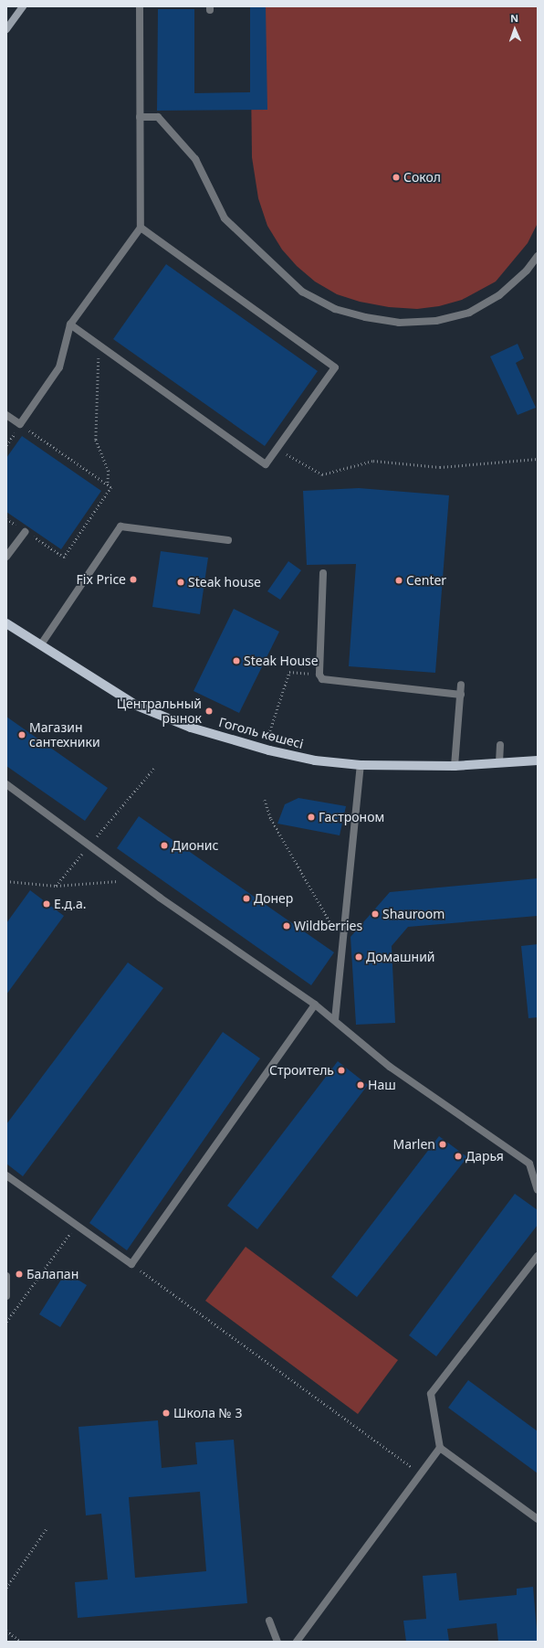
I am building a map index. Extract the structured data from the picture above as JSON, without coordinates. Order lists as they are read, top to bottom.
{
  "streets": {
    "main road": ["Гоголь көшесі"]
  },
  "places": [
    "Сокол",
    "Fix Price",
    "Center",
    "Steak house",
    "Steak House",
    "Центральный рынок",
    "Магазин сантехники",
    "Гастроном",
    "Дионис",
    "Донер",
    "Е.д.а.",
    "Shauroom",
    "Wildberries",
    "Домашний",
    "Строитель",
    "Наш",
    "Marlen",
    "Дарья",
    "Балапан",
    "Школа № 3"
  ],
  "north": "top"
}
